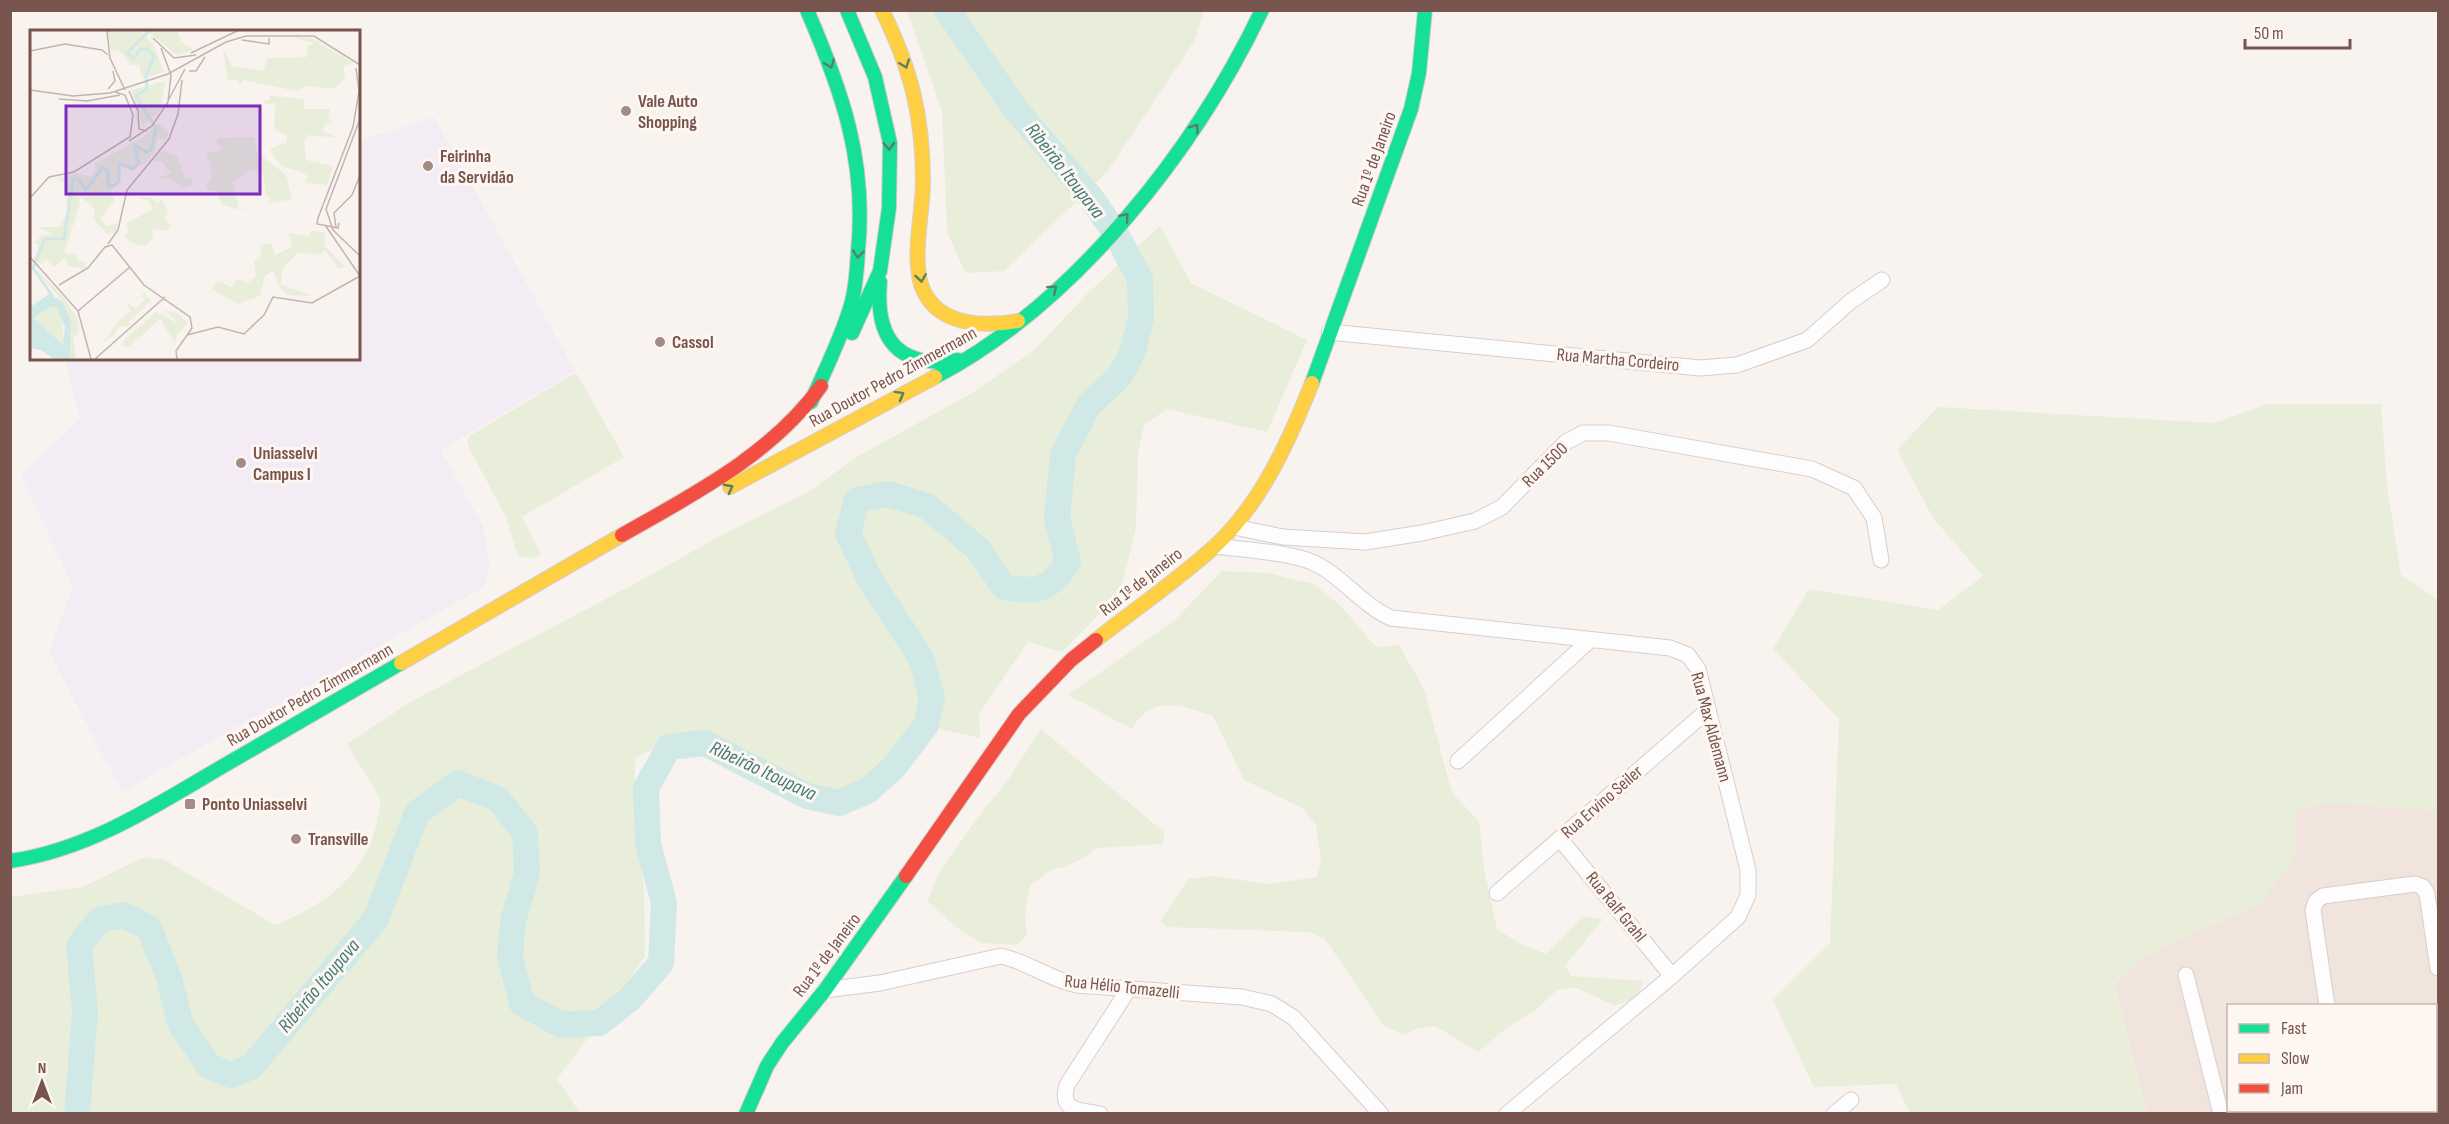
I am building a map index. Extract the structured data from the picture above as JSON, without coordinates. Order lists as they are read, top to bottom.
{
  "streets": {
    "main road": ["Rua 1º de Janeiro", "Rua Doutor Pedro Zimmermann"],
    "street": [
      "Rua Martha Cordeiro",
      "Rua 1500",
      "Rua Max Aldemann",
      "Rua Ervino Seiler",
      "Rua Ralf Grahl",
      "Rua Hélio Tomazelli"
    ]
  },
  "crossings": [
    ["Rua 1º de Janeiro", "Rua Martha Cordeiro"],
    ["Rua 1º de Janeiro", "Rua 1500"],
    ["Rua 1º de Janeiro", "Rua Max Aldemann"],
    ["Rua 1º de Janeiro", "Rua Hélio Tomazelli"],
    ["Rua Max Aldemann", "Rua Ervino Seiler"],
    ["Rua Max Aldemann", "Rua Ralf Grahl"],
    ["Rua Ervino Seiler", "Rua Ralf Grahl"]
  ],
  "water": ["Ribeirão Itoupava"],
  "places": {
    "other": [
      "Vale Auto Shopping",
      "Feirinha da Servidão",
      "Cassol",
      "Uniasselvi Campus I",
      "Transville"
    ],
    "transit": ["Ponto Uniasselvi"]
  },
  "legend": ["Fast", "Slow", "Jam"],
  "scale_bar": "50 m",
  "north": "top"
}
